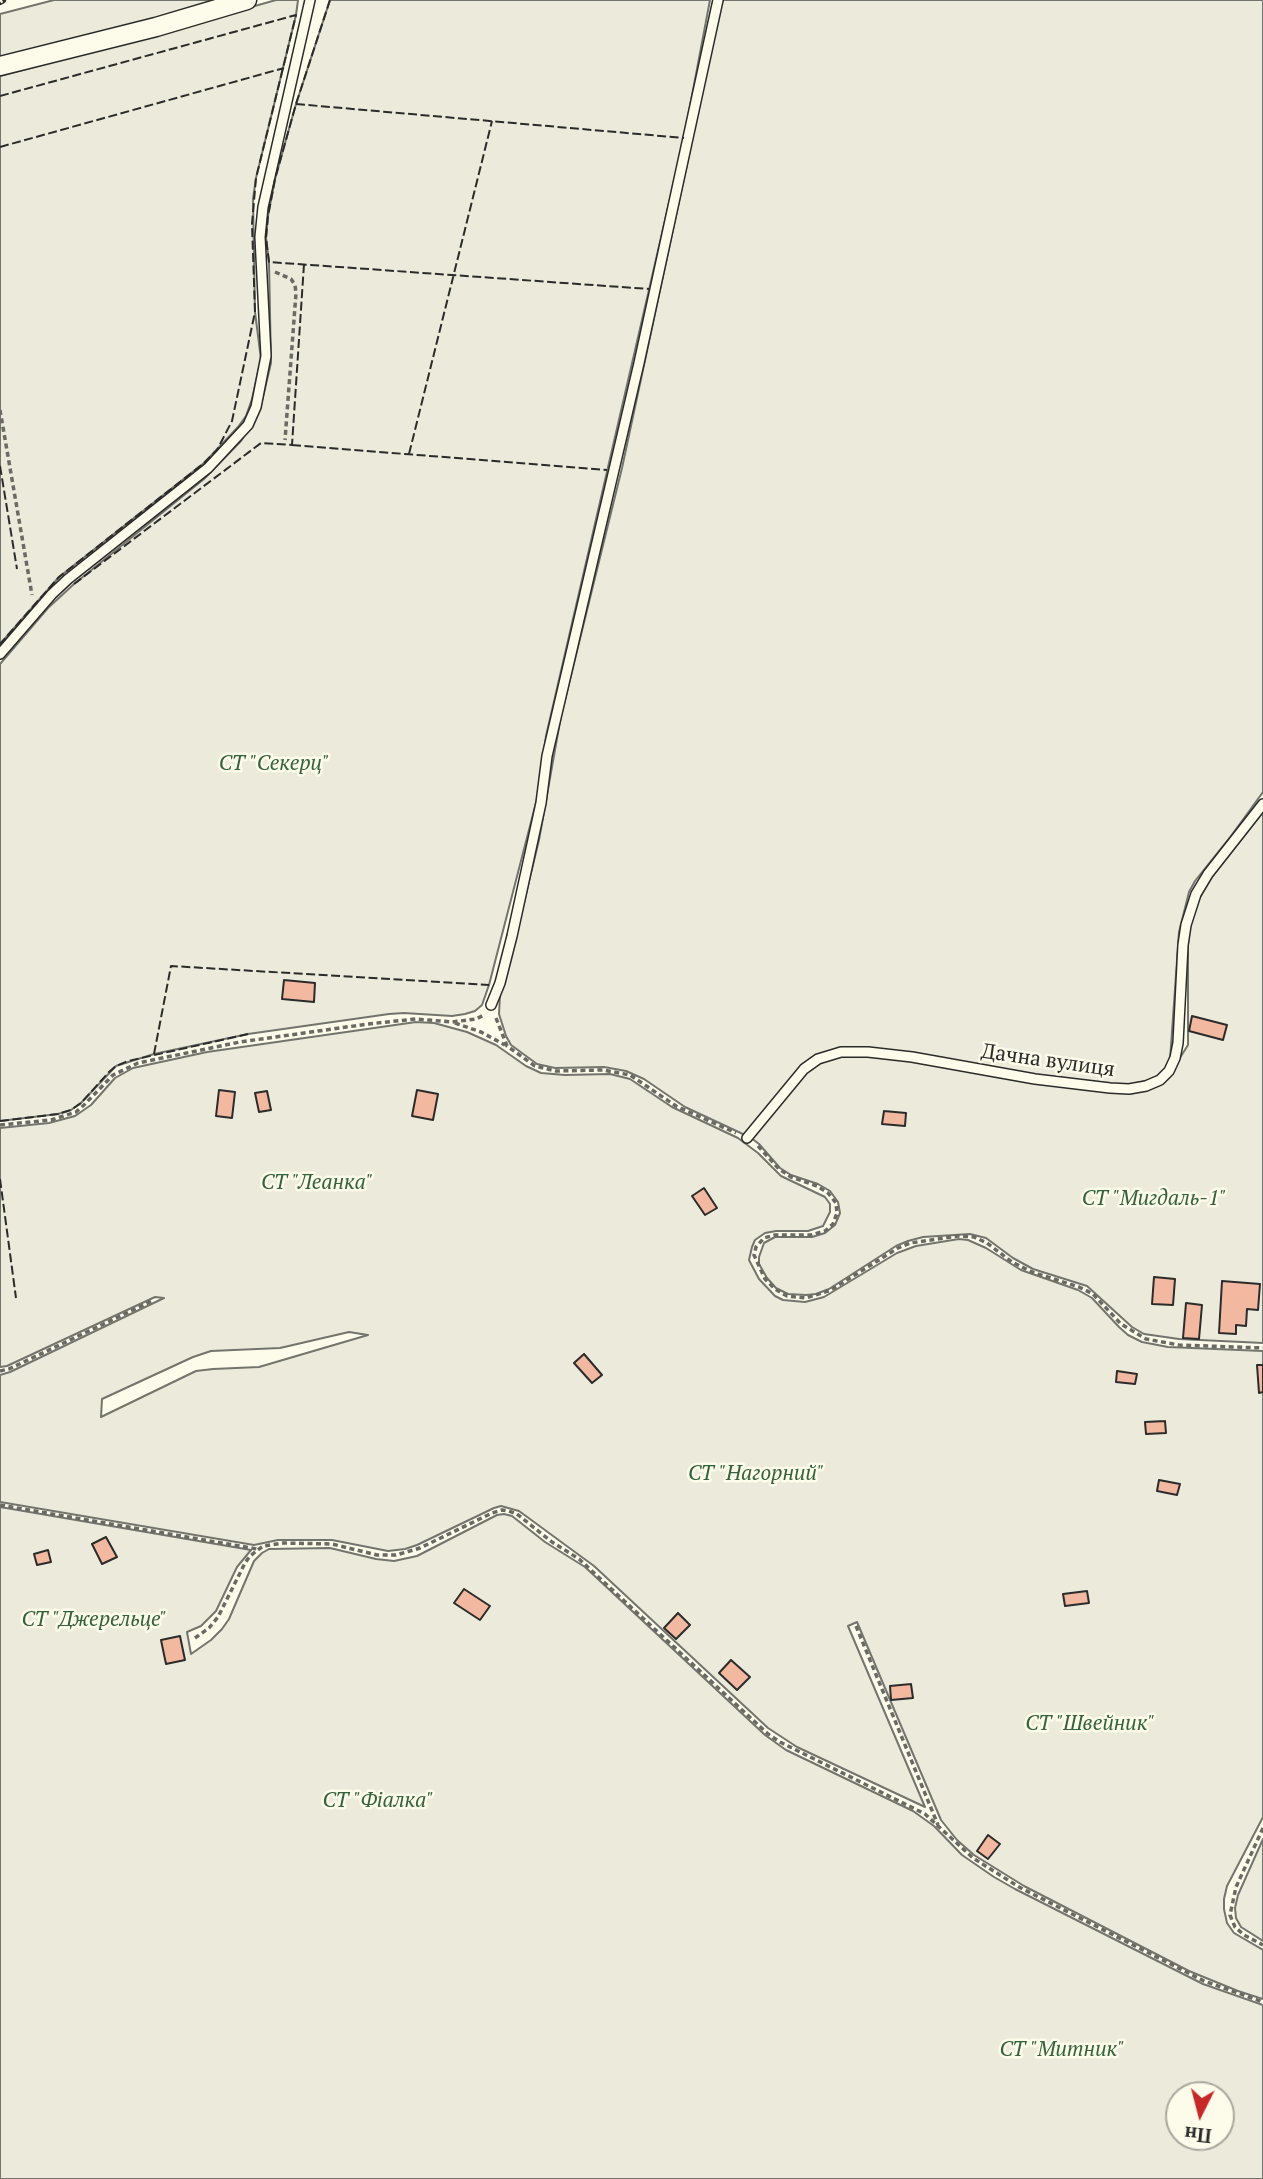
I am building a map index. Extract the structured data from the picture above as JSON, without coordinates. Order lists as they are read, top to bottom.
{
  "streets": {
    "lane": ["Дачна вулиця"]
  },
  "parks": [
    "СТ \"Секерц\"",
    "СТ \"Леанка\"",
    "СТ \"Мигдаль-1\"",
    "СТ \"Нагорний\"",
    "СТ \"Джерельце\"",
    "СТ \"Швейник\"",
    "СТ \"Фіалка\"",
    "СТ \"Митник\""
  ],
  "north": "bottom"
}
